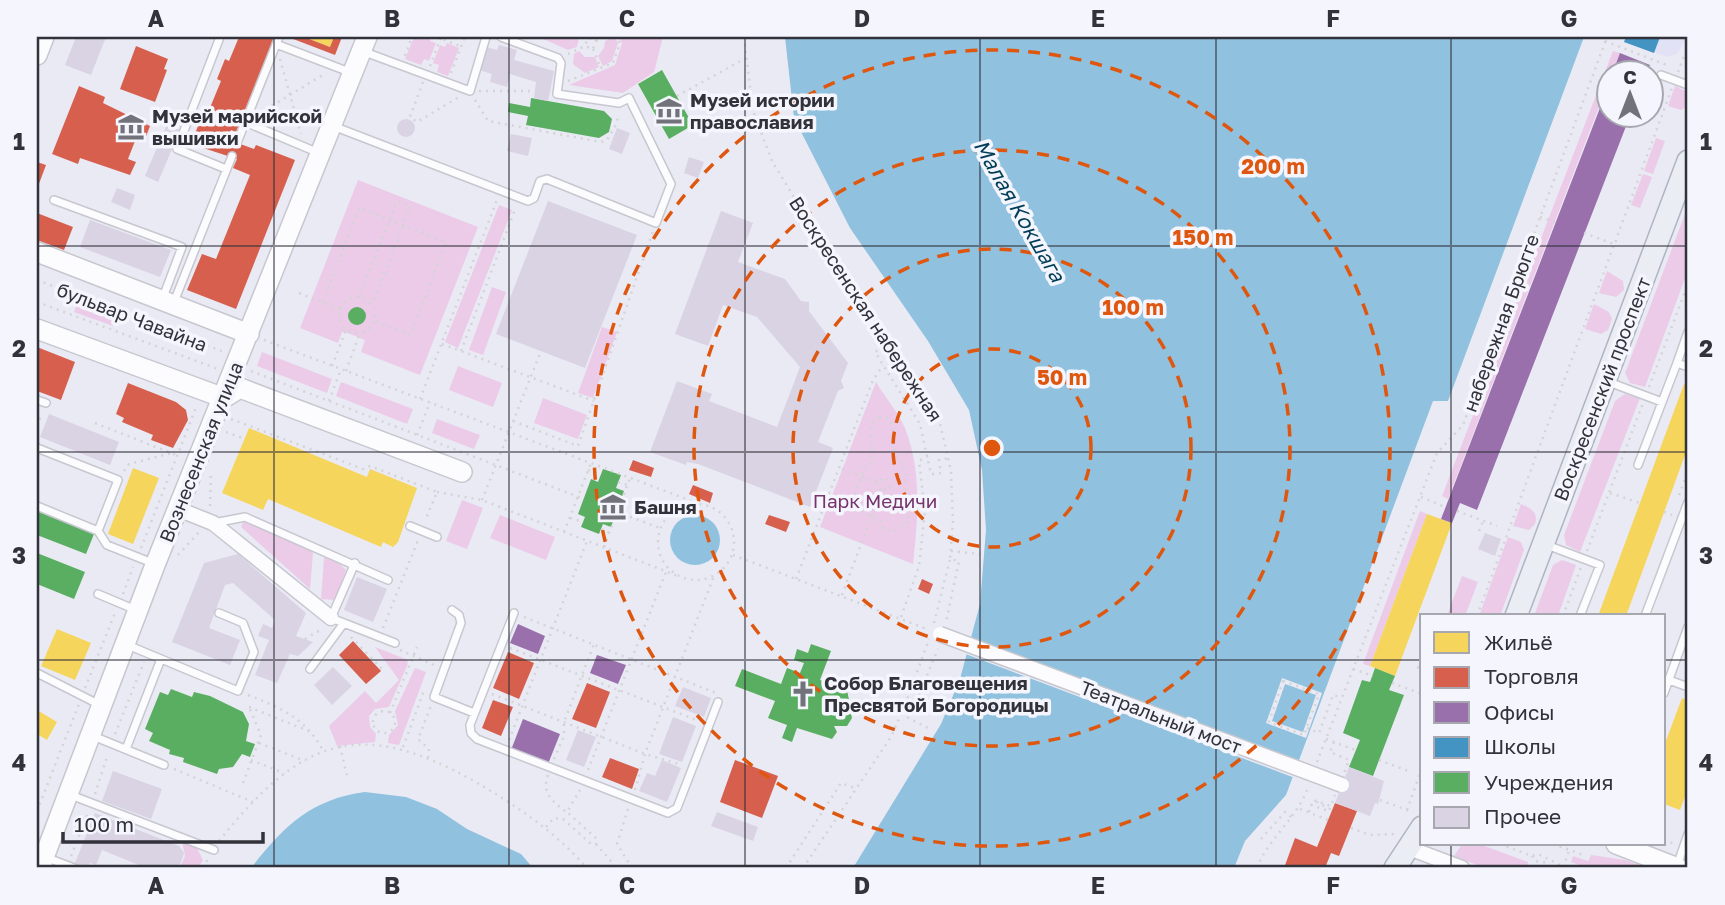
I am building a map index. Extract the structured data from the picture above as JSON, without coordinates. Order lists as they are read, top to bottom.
{
  "streets": {
    "main road": ["бульвар Чавайна", "Воскресенский проспект", "Вознесенская улица"],
    "street": ["Театральный мост"],
    "path": ["Воскресенская набережная", "набережная Брюгге"]
  },
  "crossings": [
    ["Воскресенская набережная", "Театральный мост"],
    ["бульвар Чавайна", "Вознесенская улица"]
  ],
  "water": ["Малая Кокшага"],
  "parks": ["Парк Медичи"],
  "places": {
    "museum": ["Музей истории православия", "Музей марийской вышивки", "Башня"],
    "church": ["Собор Благовещения Пресвятой Богородицы"]
  },
  "legend": [
    "Жильё",
    "Торговля",
    "Офисы",
    "Школы",
    "Учреждения",
    "Прочее"
  ],
  "scale_bar": "100 m",
  "north": "top",
  "grid": {
    "columns": [
      "A",
      "B",
      "C",
      "D",
      "E",
      "F",
      "G"
    ],
    "rows": [
      "1",
      "2",
      "3",
      "4"
    ]
  },
  "rings": [
    "200 m",
    "150 m",
    "100 m",
    "50 m"
  ]
}
